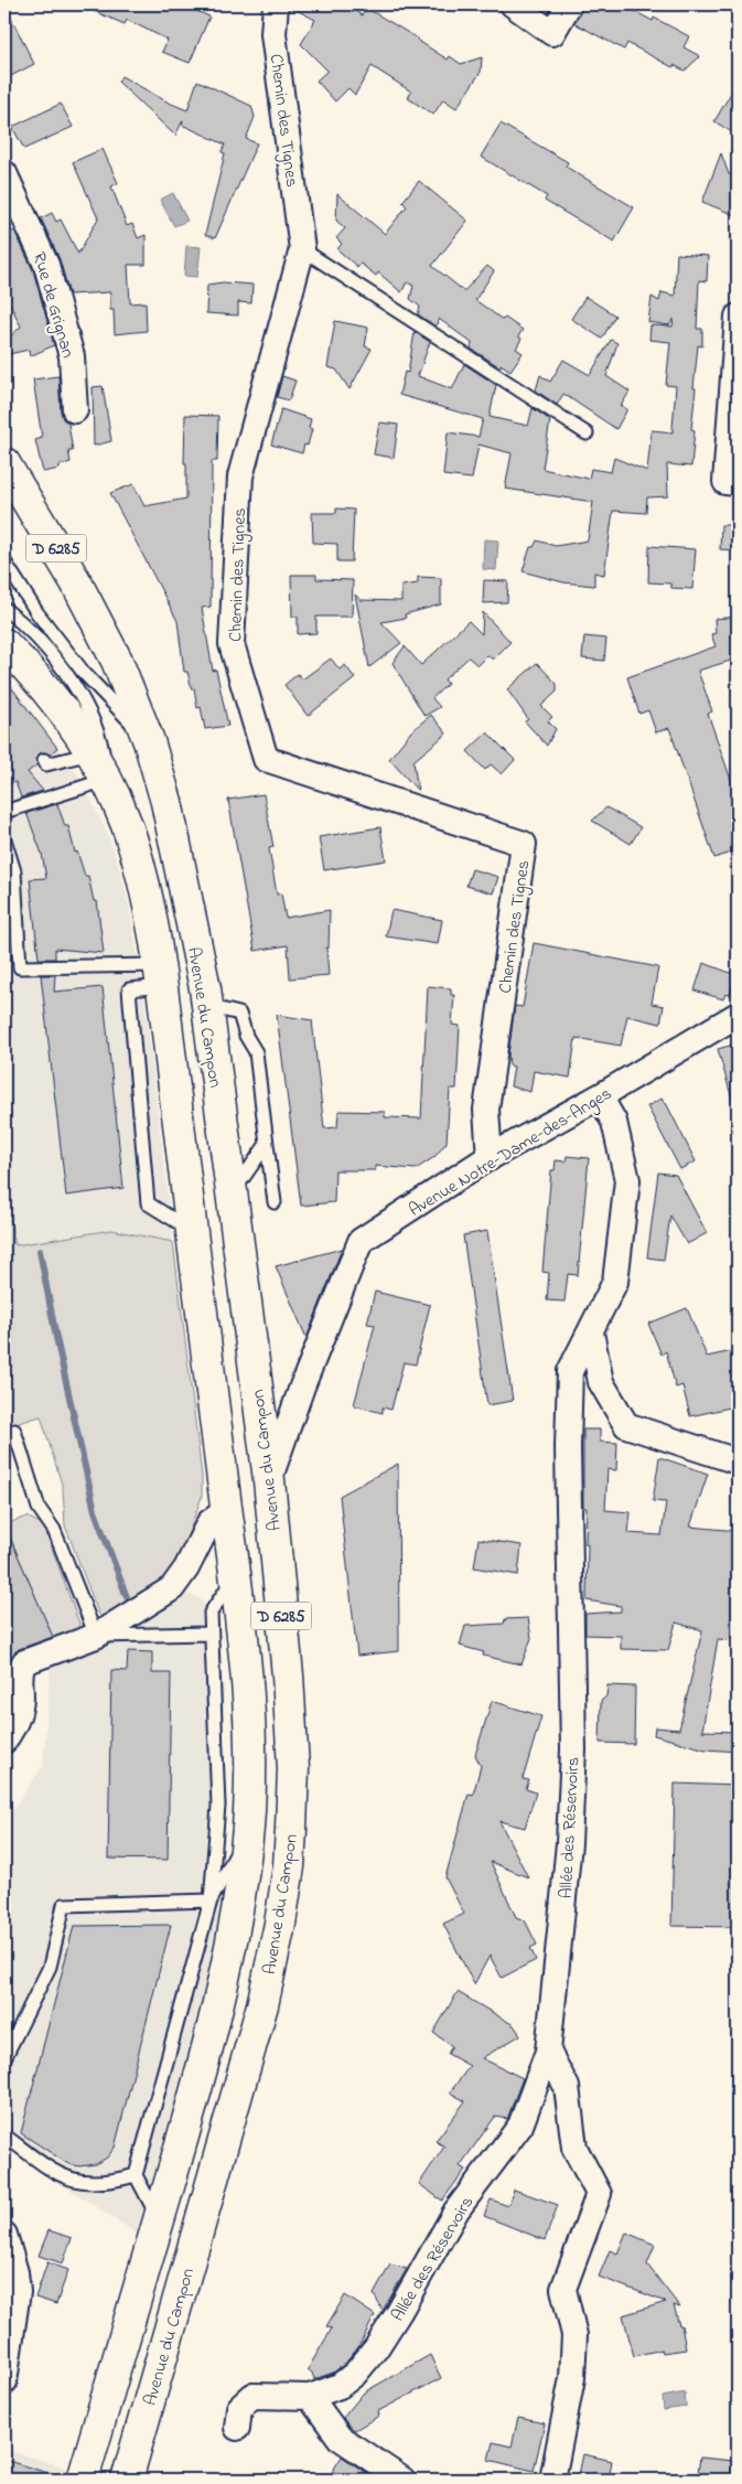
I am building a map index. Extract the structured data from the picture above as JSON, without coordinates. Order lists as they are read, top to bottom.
{
  "streets": {
    "main road": ["D 6285", "Avenue du Campon"],
    "street": [
      "Chemin des Tignes",
      "Rue de Grignan",
      "Avenue Notre-Dame-des-Anges",
      "Allée des Réservoirs"
    ]
  },
  "crossings": [
    ["Chemin des Tignes", "Avenue Notre-Dame-des-Anges"],
    ["Avenue du Campon", "Avenue Notre-Dame-des-Anges"],
    ["Avenue Notre-Dame-des-Anges", "Allée des Réservoirs"]
  ]
}
